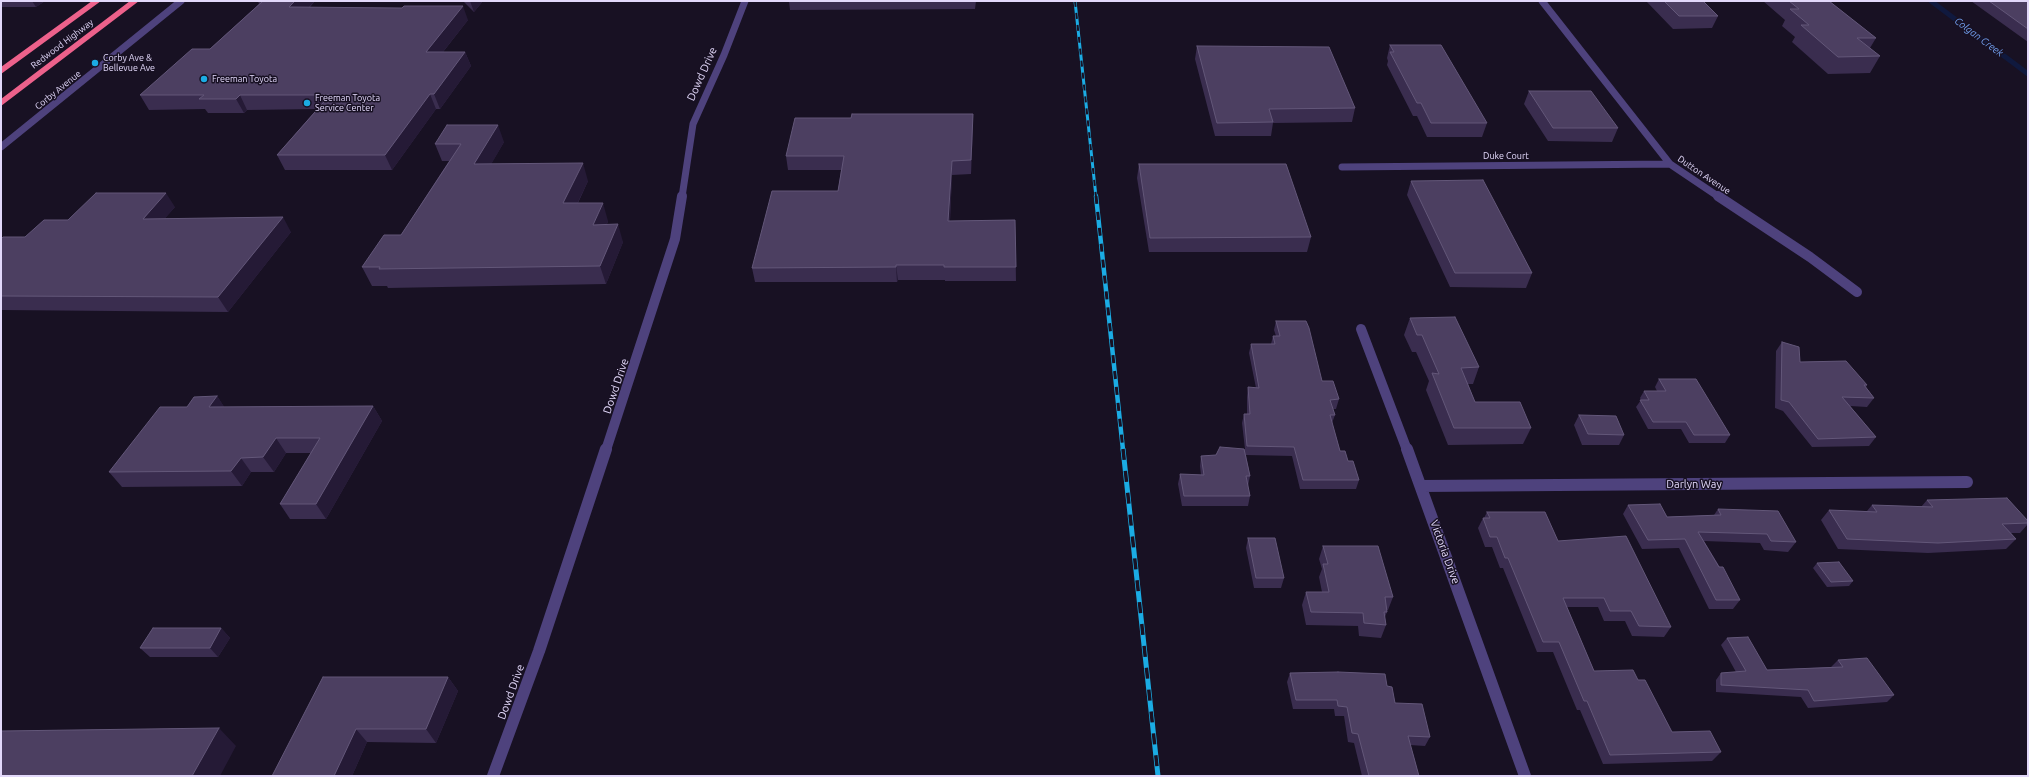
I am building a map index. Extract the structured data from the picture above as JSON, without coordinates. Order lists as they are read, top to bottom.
{
  "streets": {
    "highway": ["Redwood Highway"],
    "street": [
      "Dowd Drive",
      "Corby Avenue",
      "Duke Court",
      "Dutton Avenue",
      "Darlyn Way",
      "Victoria Drive"
    ]
  },
  "crossings": [
    ["Duke Court", "Dutton Avenue"],
    ["Darlyn Way", "Victoria Drive"]
  ],
  "water": ["Colgan Creek"],
  "places": ["Corby Ave & Bellevue Ave", "Freeman Toyota", "Freeman Toyota Service Center"]
}
